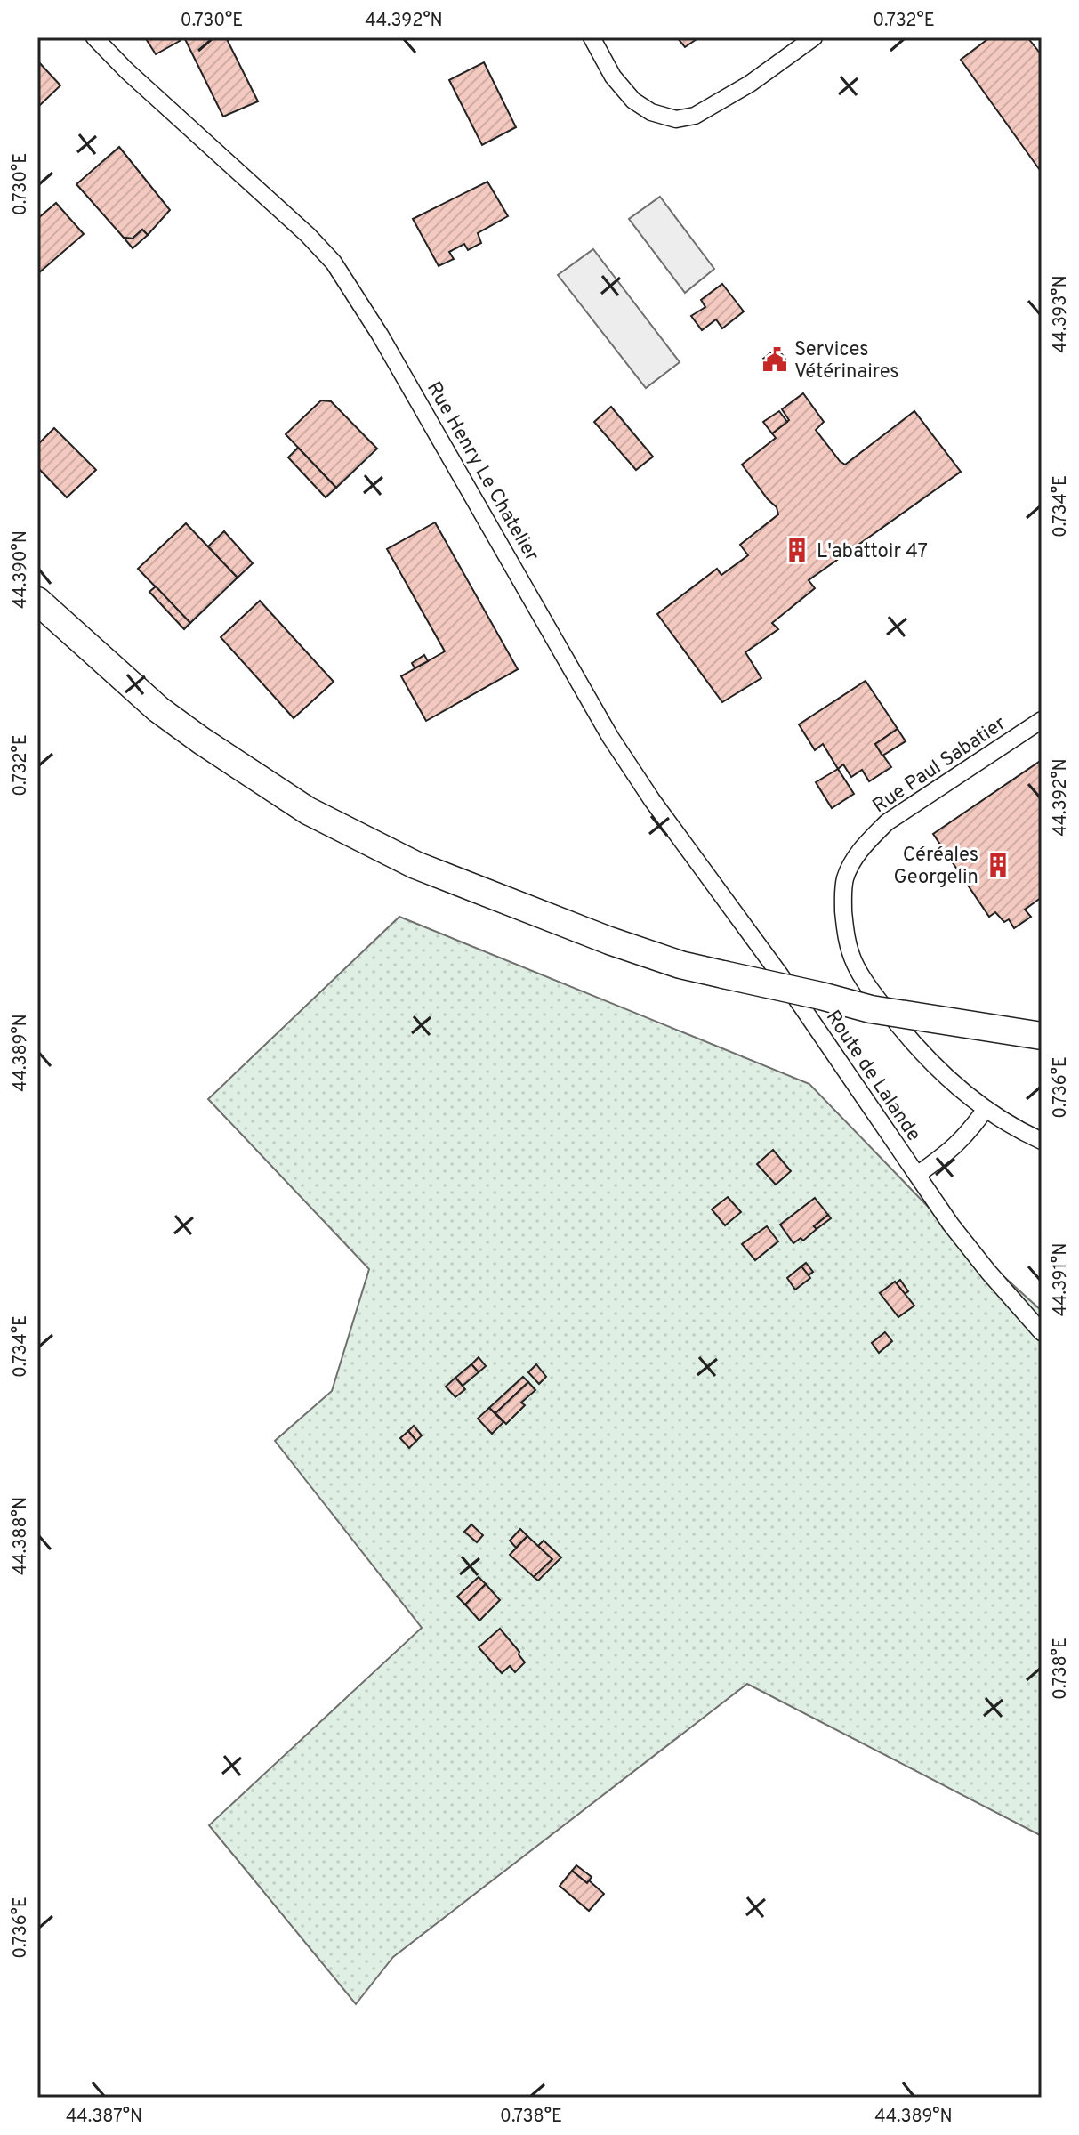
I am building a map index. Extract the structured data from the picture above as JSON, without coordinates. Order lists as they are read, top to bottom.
{
  "streets": {
    "street": ["Rue Henry Le Chatelier", "Rue Paul Sabatier", "Route de Lalande"]
  },
  "crossings": [
    ["Rue Henry Le Chatelier", "Route de Lalande"]
  ],
  "places": {
    "public building": ["Services Vétérinaires"],
    "building": ["L'abattoir 47", "Céréales Georgelin"]
  },
  "coordinates": [
    "0.730°E",
    "44.392°N",
    "0.732°E",
    "44.393°N",
    "0.734°E",
    "44.390°N",
    "44.389°N",
    "0.736°E",
    "44.391°N",
    "44.388°N",
    "0.738°E",
    "44.387°N"
  ]
}
